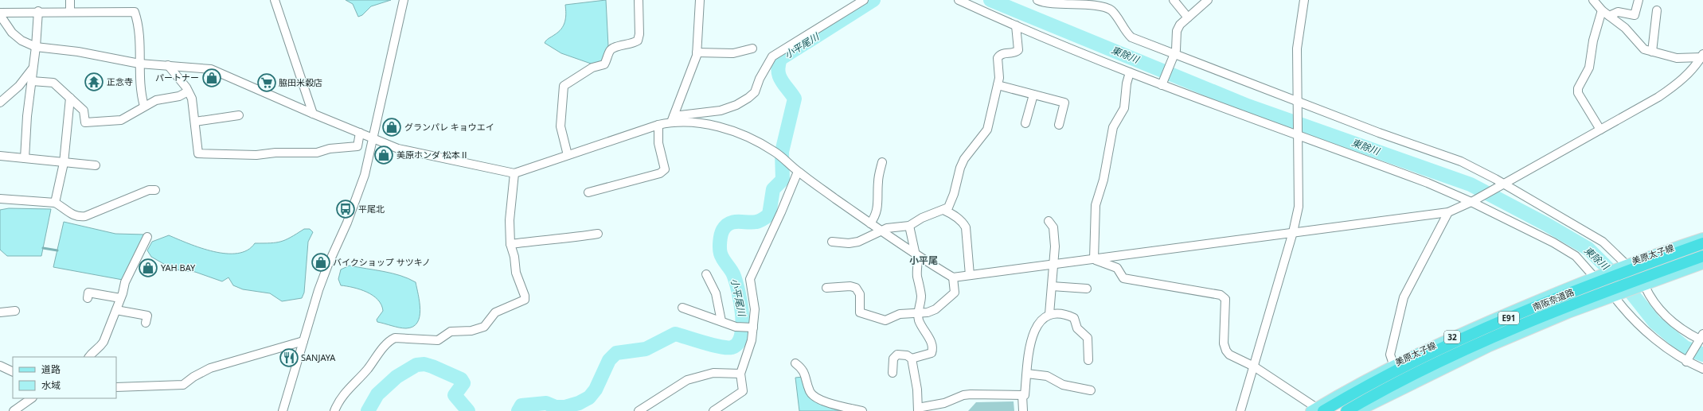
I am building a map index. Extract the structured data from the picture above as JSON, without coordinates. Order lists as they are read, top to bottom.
{
  "streets": {
    "highway": ["南阪奈道路", "E91"],
    "main road": ["美原太子線", "32"]
  },
  "crossings": [
    ["美原太子線", "南阪奈道路"]
  ],
  "districts": ["小平尾"],
  "water": ["小平尾川", "東除川"],
  "places": {
    "shop": [
      "パートナー",
      "グランパレ キョウエイ",
      "美原ホンダ 松本Ⅱ",
      "バイクショップ サツキノ",
      "YAH BAY"
    ],
    "temple": ["正念寺"],
    "supermarket": ["脇田米穀店"],
    "bus stop": ["平尾北"],
    "restaurant": ["SANJAYA"]
  },
  "legend": ["道路", "水域"]
}
